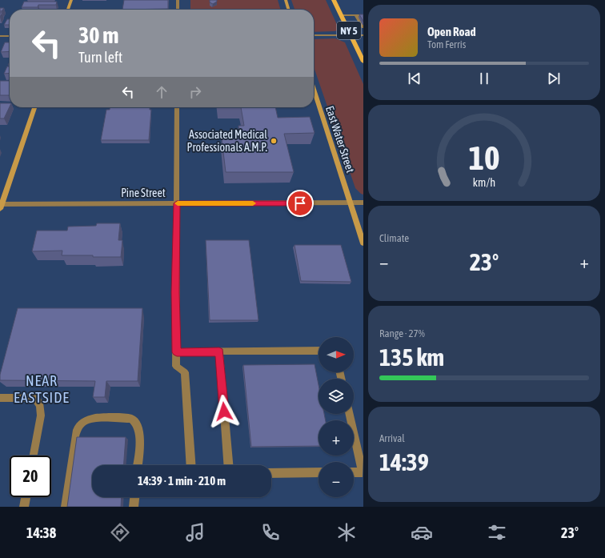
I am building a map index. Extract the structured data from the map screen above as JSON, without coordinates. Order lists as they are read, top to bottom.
{
  "streets": {
    "main road": ["NY 5"],
    "street": ["East Water Street", "Pine Street"]
  },
  "crossings": [
    ["East Water Street", "Pine Street"]
  ],
  "districts": ["NEAR EASTSIDE"],
  "places": ["Associated Medical Professionals A.M.P."],
  "north": "right",
  "page": {
    "turn": ["30 m", "Turn left"],
    "song": ["Open Road", "Tom Ferris"],
    "tile": [
      "Climate",
      ["Range · 27%", "135 km"],
      ["Arrival", "14:39"]
    ],
    "heat": ["−", "23°", "+"],
    "map_buttons": ["+", "−"],
    "limit": "20",
    "trip": "14:39 · 1 min · 210 m",
    "tabs": ["14:38", "23°"],
    "gauge": ["10", "km/h"]
  }
}
